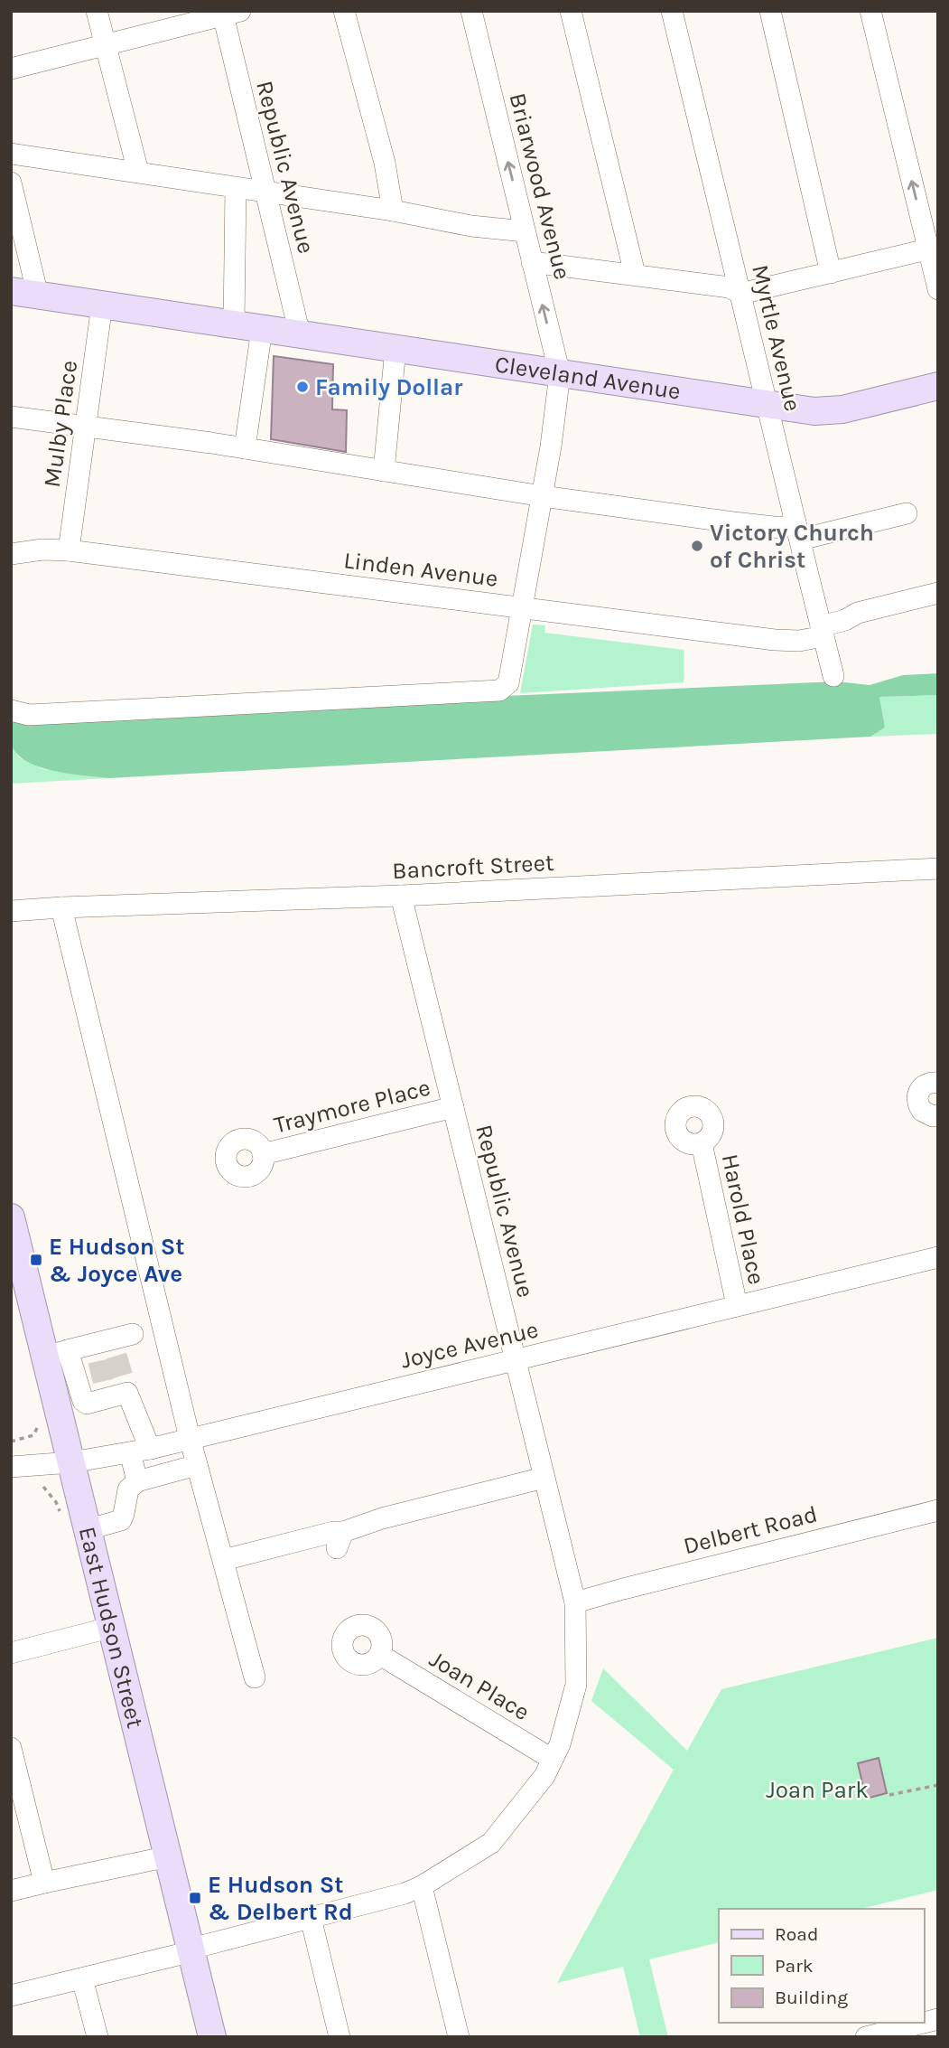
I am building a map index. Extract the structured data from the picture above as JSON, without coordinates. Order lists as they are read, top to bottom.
{
  "streets": {
    "main road": ["Cleveland Avenue", "East Hudson Street"],
    "street": [
      "Republic Avenue",
      "Briarwood Avenue",
      "Myrtle Avenue",
      "Mulby Place",
      "Linden Avenue",
      "Bancroft Street",
      "Traymore Place",
      "Harold Place",
      "Joyce Avenue",
      "Delbert Road",
      "Joan Place"
    ]
  },
  "crossings": [
    ["Republic Avenue", "Cleveland Avenue"],
    ["Republic Avenue", "Bancroft Street"],
    ["Republic Avenue", "Traymore Place"],
    ["Republic Avenue", "Joyce Avenue"],
    ["Republic Avenue", "Delbert Road"],
    ["Republic Avenue", "Joan Place"],
    ["Briarwood Avenue", "Cleveland Avenue"],
    ["Myrtle Avenue", "Cleveland Avenue"],
    ["Myrtle Avenue", "Linden Avenue"],
    ["Cleveland Avenue", "Mulby Place"],
    ["Mulby Place", "Linden Avenue"],
    ["Harold Place", "Joyce Avenue"],
    ["Joyce Avenue", "East Hudson Street"]
  ],
  "parks": ["Joan Park"],
  "places": {
    "other": ["Family Dollar", "Victory Church of Christ"],
    "transit": ["E Hudson St & Joyce Ave", "E Hudson St & Delbert Rd"]
  },
  "legend": ["Road", "Park", "Building"]
}
